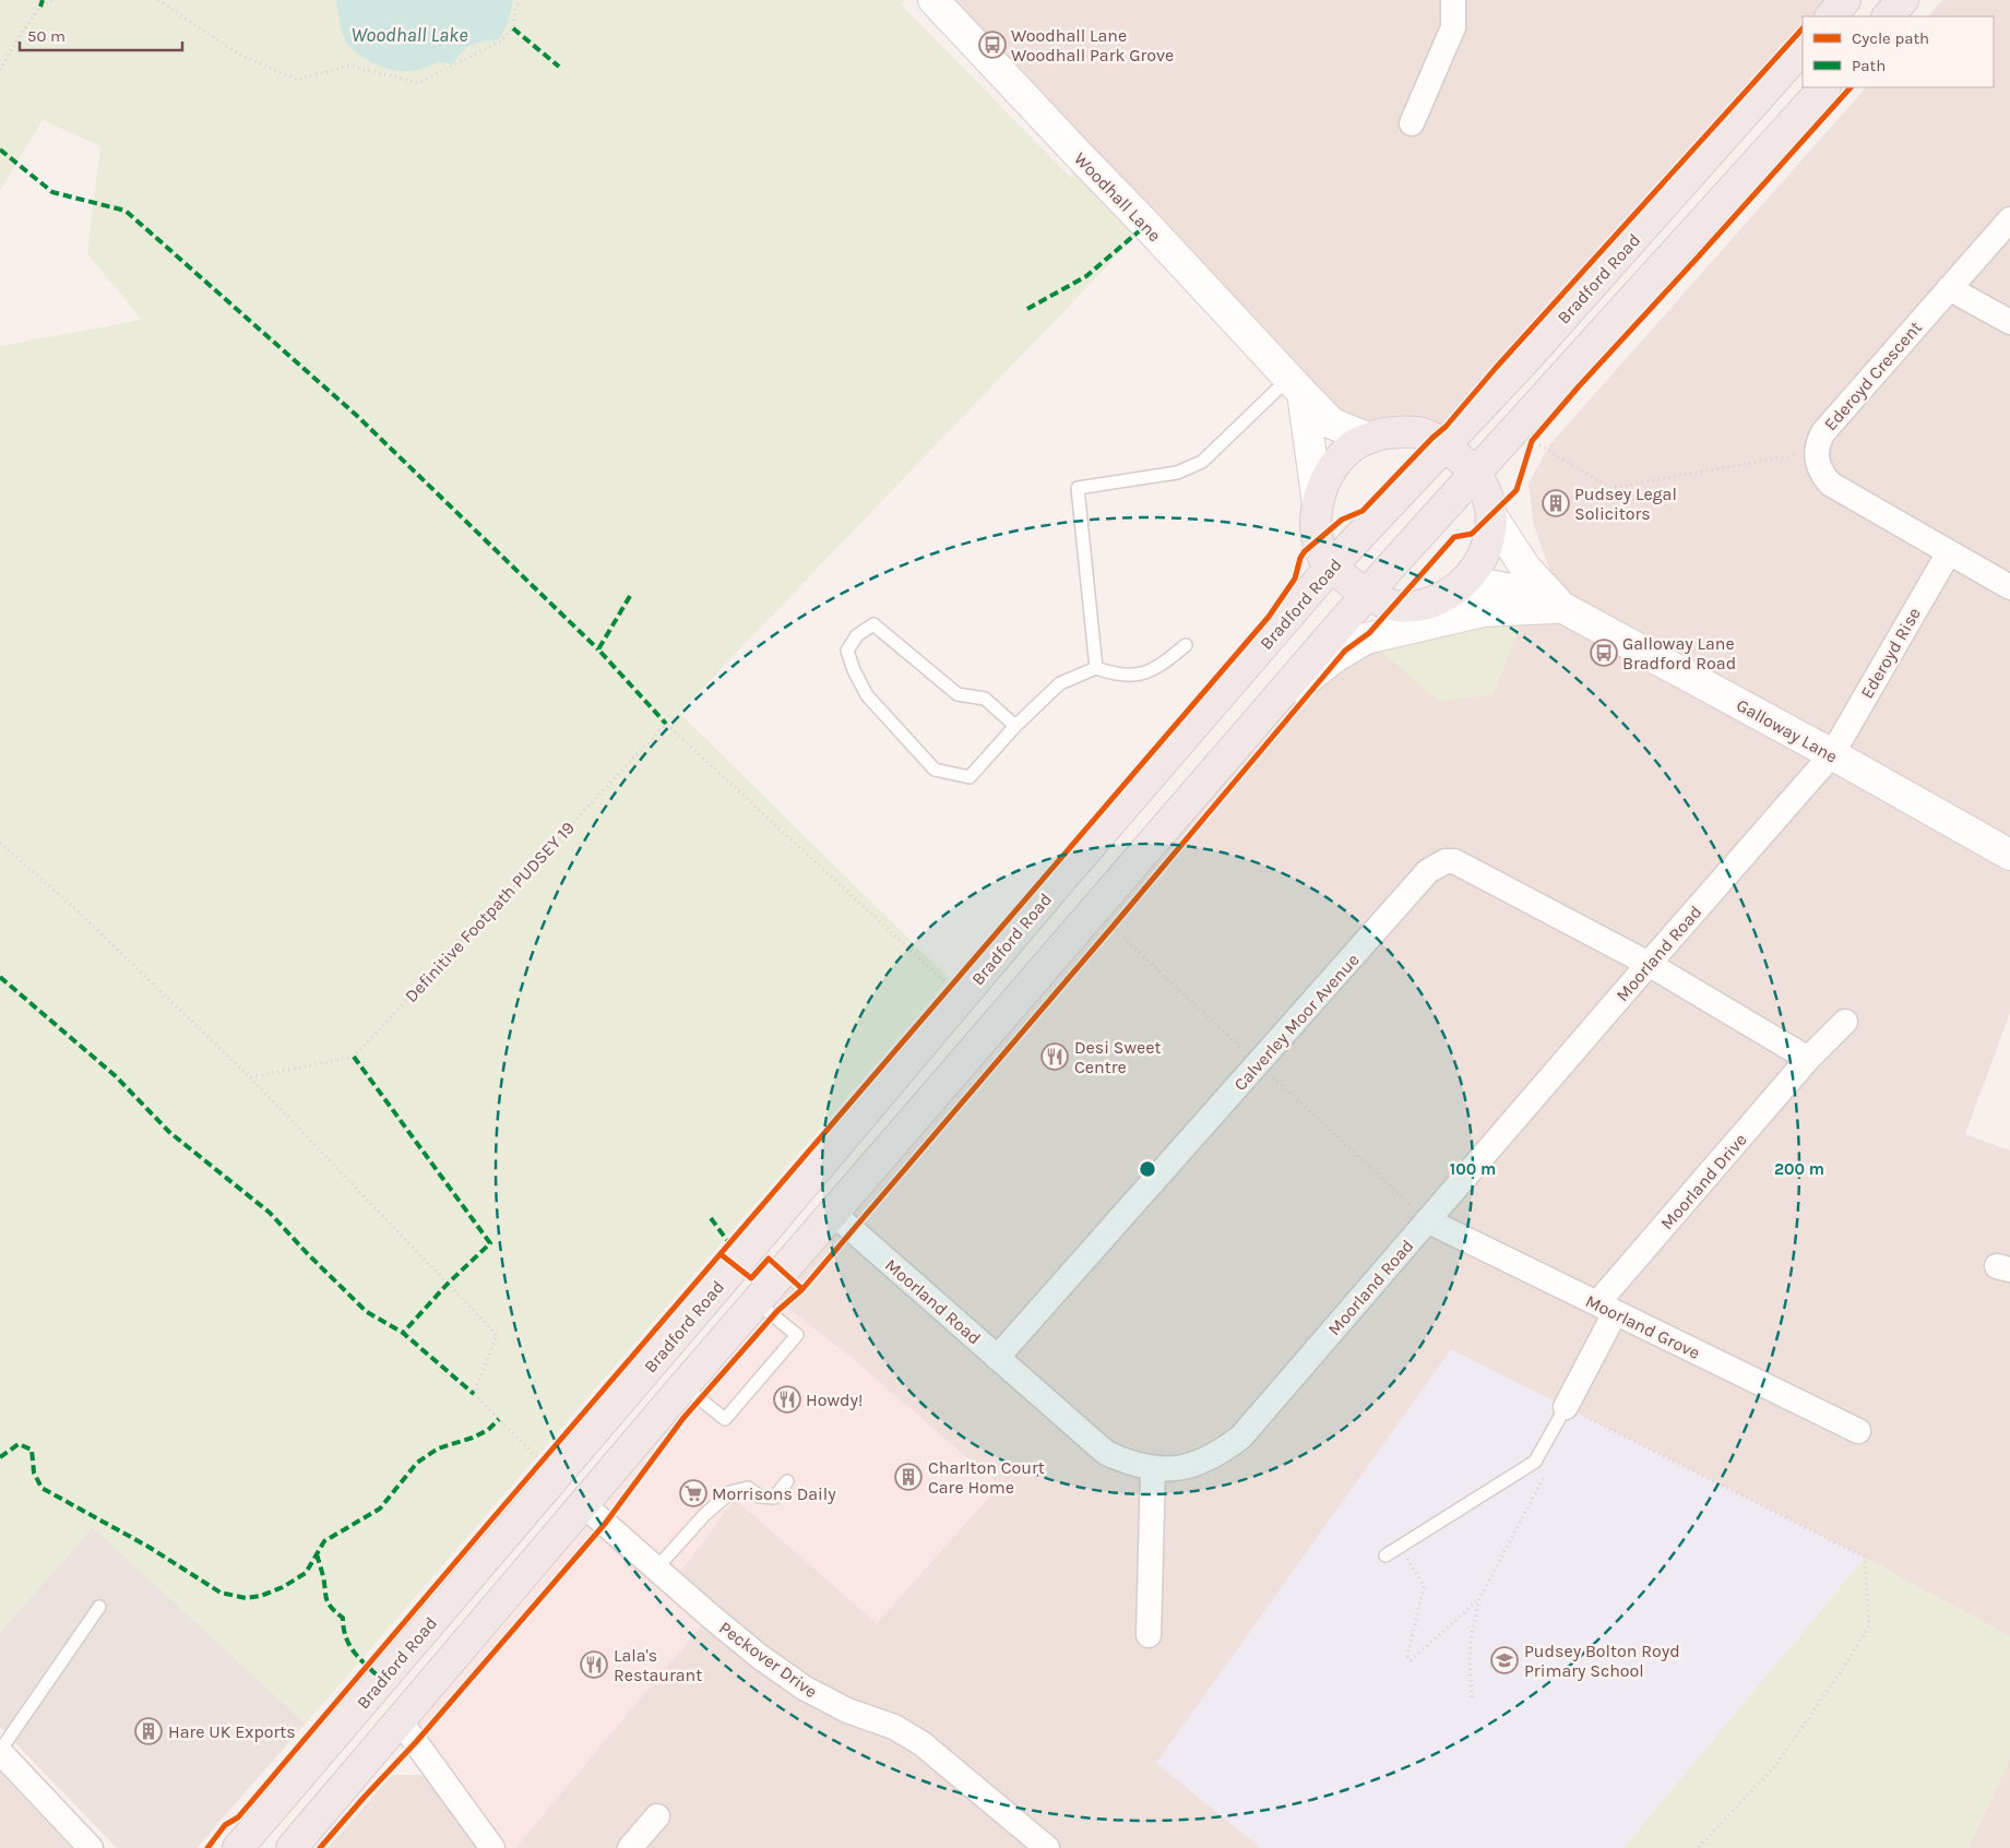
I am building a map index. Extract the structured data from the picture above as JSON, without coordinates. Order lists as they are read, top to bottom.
{
  "streets": {
    "highway": ["Bradford Road"],
    "main road": ["Woodhall Lane", "Galloway Lane"],
    "street": [
      "Ederoyd Crescent",
      "Ederoyd Rise",
      "Moorland Road",
      "Calverley Moor Avenue",
      "Moorland Drive",
      "Moorland Grove",
      "Peckover Drive"
    ],
    "path": ["Definitive Footpath PUDSEY 19"]
  },
  "crossings": [
    ["Ederoyd Crescent", "Ederoyd Rise"],
    ["Ederoyd Rise", "Galloway Lane"],
    ["Ederoyd Rise", "Moorland Road"],
    ["Galloway Lane", "Moorland Road"],
    ["Moorland Road", "Calverley Moor Avenue"],
    ["Moorland Road", "Moorland Grove"],
    ["Moorland Drive", "Moorland Grove"]
  ],
  "water": ["Woodhall Lake"],
  "places": {
    "bus stop": ["Woodhall Lane Woodhall Park Grove", "Galloway Lane Bradford Road"],
    "building": ["Pudsey Legal Solicitors", "Charlton Court Care Home", "Hare UK Exports"],
    "restaurant": ["Desi Sweet Centre", "Howdy!", "Lala's Restaurant"],
    "supermarket": ["Morrisons Daily"],
    "school or university": ["Pudsey Bolton Royd Primary School"]
  },
  "legend": ["Cycle path", "Path"],
  "scale_bar": "50 m",
  "rings": ["100 m", "200 m"]
}
